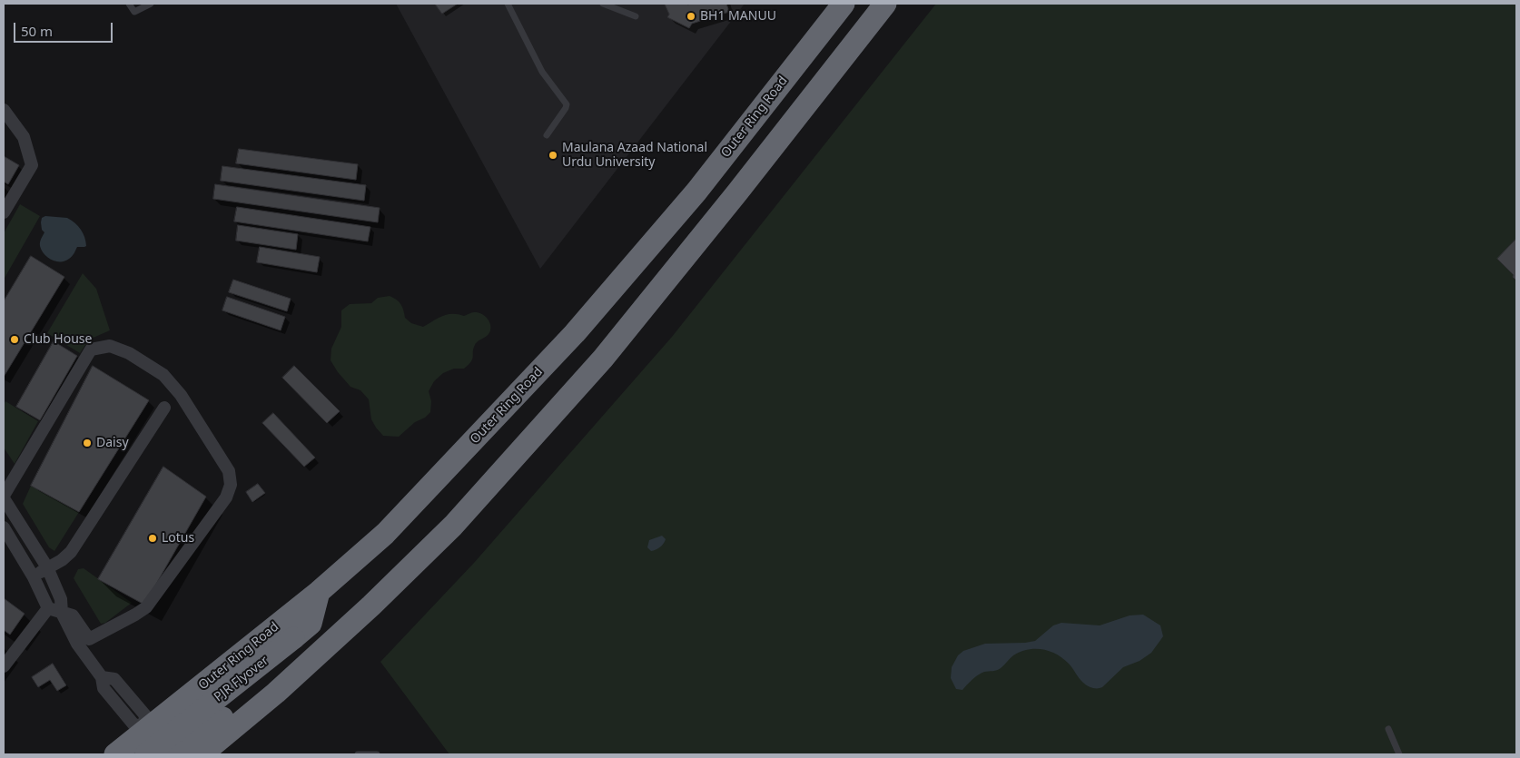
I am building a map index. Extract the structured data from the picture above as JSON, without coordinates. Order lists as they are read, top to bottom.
{
  "streets": {
    "highway": ["Outer Ring Road", "PJR Flyover"]
  },
  "crossings": [
    ["Outer Ring Road", "PJR Flyover"]
  ],
  "places": [
    "BH1 MANUU",
    "Maulana Azaad National Urdu University",
    "Club House",
    "Daisy",
    "Lotus"
  ],
  "scale_bar": "50 m"
}
